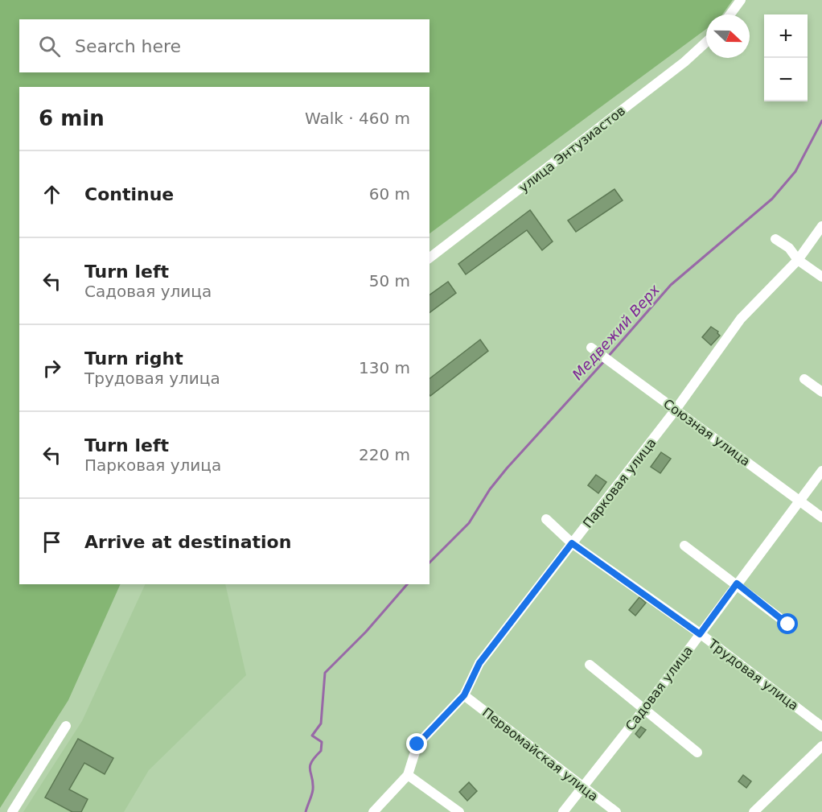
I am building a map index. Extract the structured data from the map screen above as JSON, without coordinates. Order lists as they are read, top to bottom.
{
  "streets": {
    "street": [
      "улица Энтузиастов",
      "Союзная улица",
      "Парковая улица",
      "Трудовая улица",
      "Садовая улица",
      "Первомайская улица"
    ]
  },
  "crossings": [
    ["Союзная улица", "Парковая улица"],
    ["Союзная улица", "Садовая улица"],
    ["Парковая улица", "Трудовая улица"],
    ["Парковая улица", "Первомайская улица"],
    ["Трудовая улица", "Садовая улица"],
    ["Садовая улица", "Первомайская улица"]
  ],
  "water": ["Медвежий Верх"],
  "north": "right",
  "page": {
    "map_buttons": ["+", "−"],
    "search": "Search here",
    "heading": ["6 min", "Walk · 460 m"],
    "list": [
      ["Continue", "60 m"],
      ["Turn left", "Садовая улица", "50 m"],
      ["Turn right", "Трудовая улица", "130 m"],
      ["Turn left", "Парковая улица", "220 m"],
      "Arrive at destination"
    ]
  }
}
